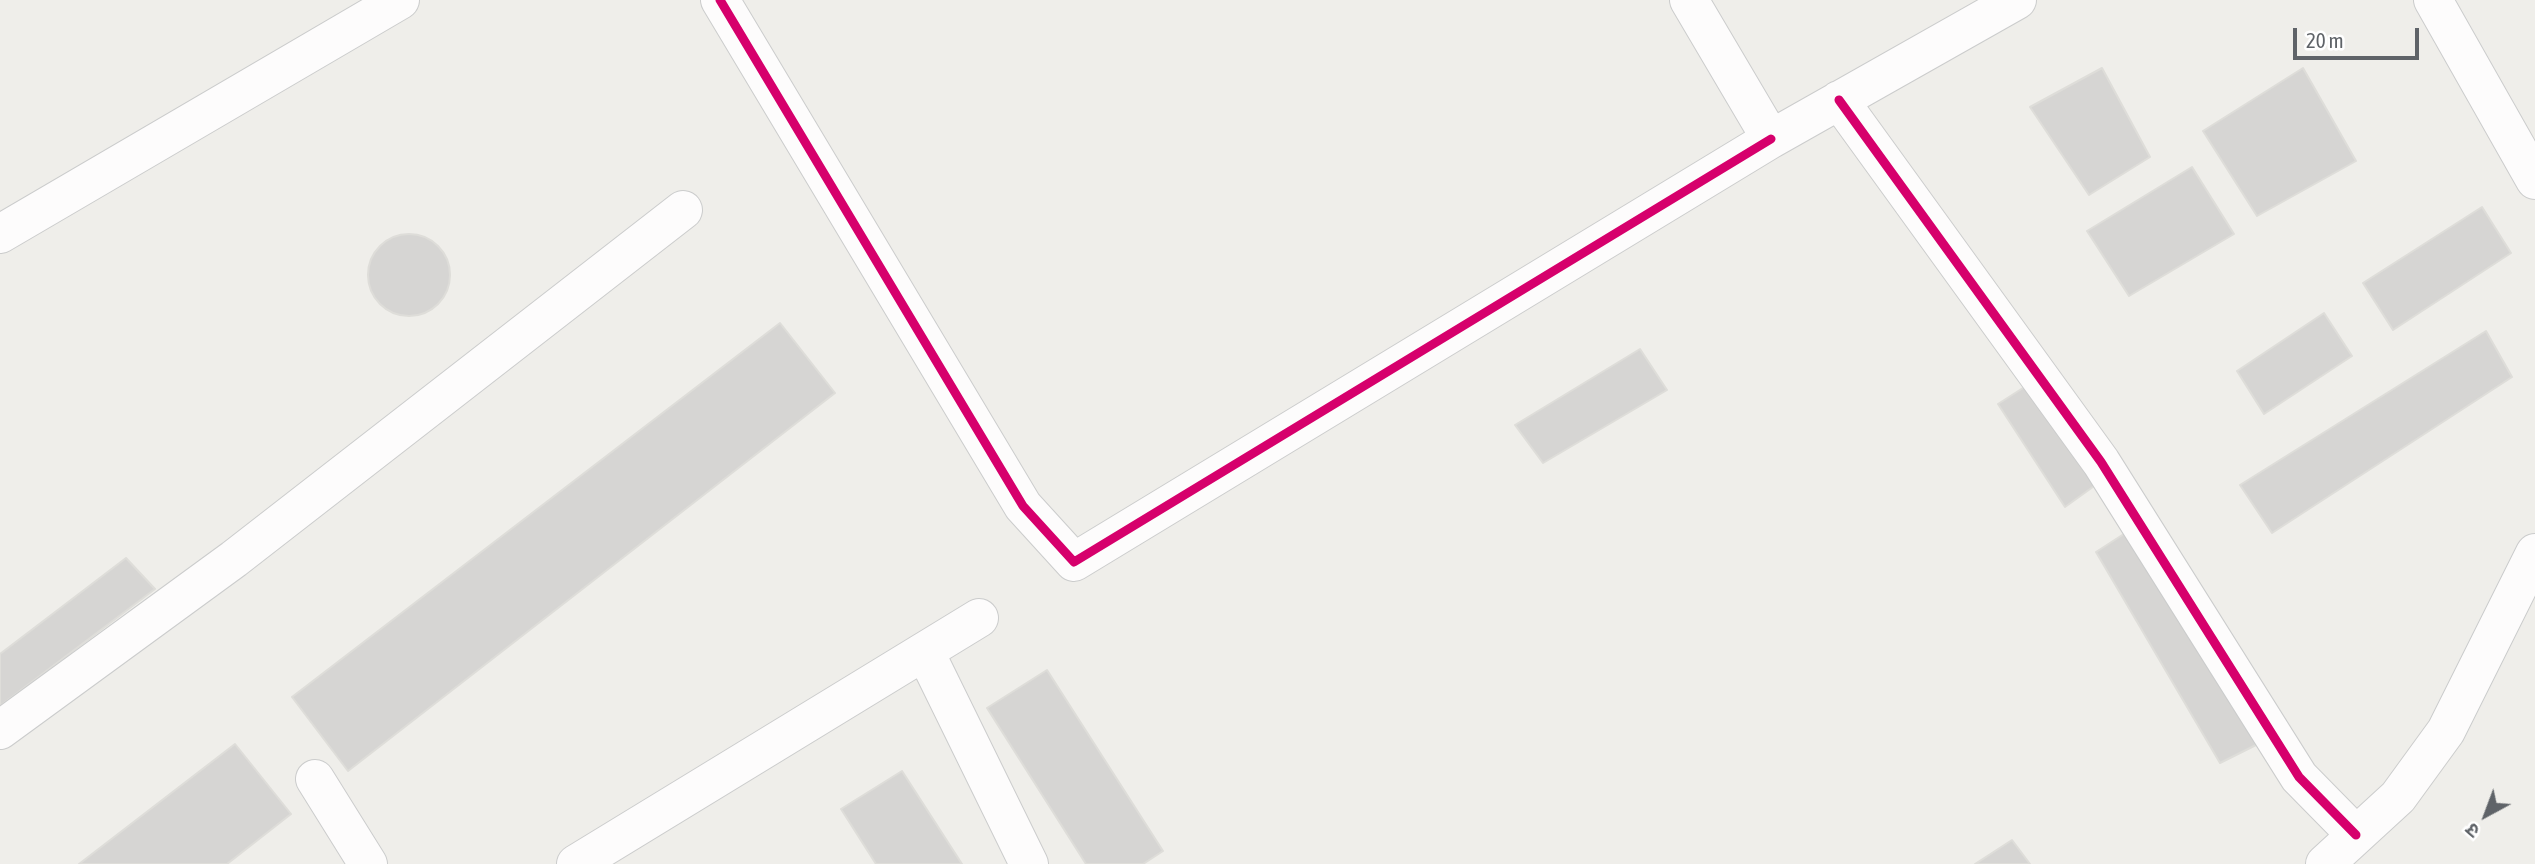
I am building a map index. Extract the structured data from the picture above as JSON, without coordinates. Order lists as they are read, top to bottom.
{
  "scale_bar": "20 m",
  "north": "bottom left"
}
